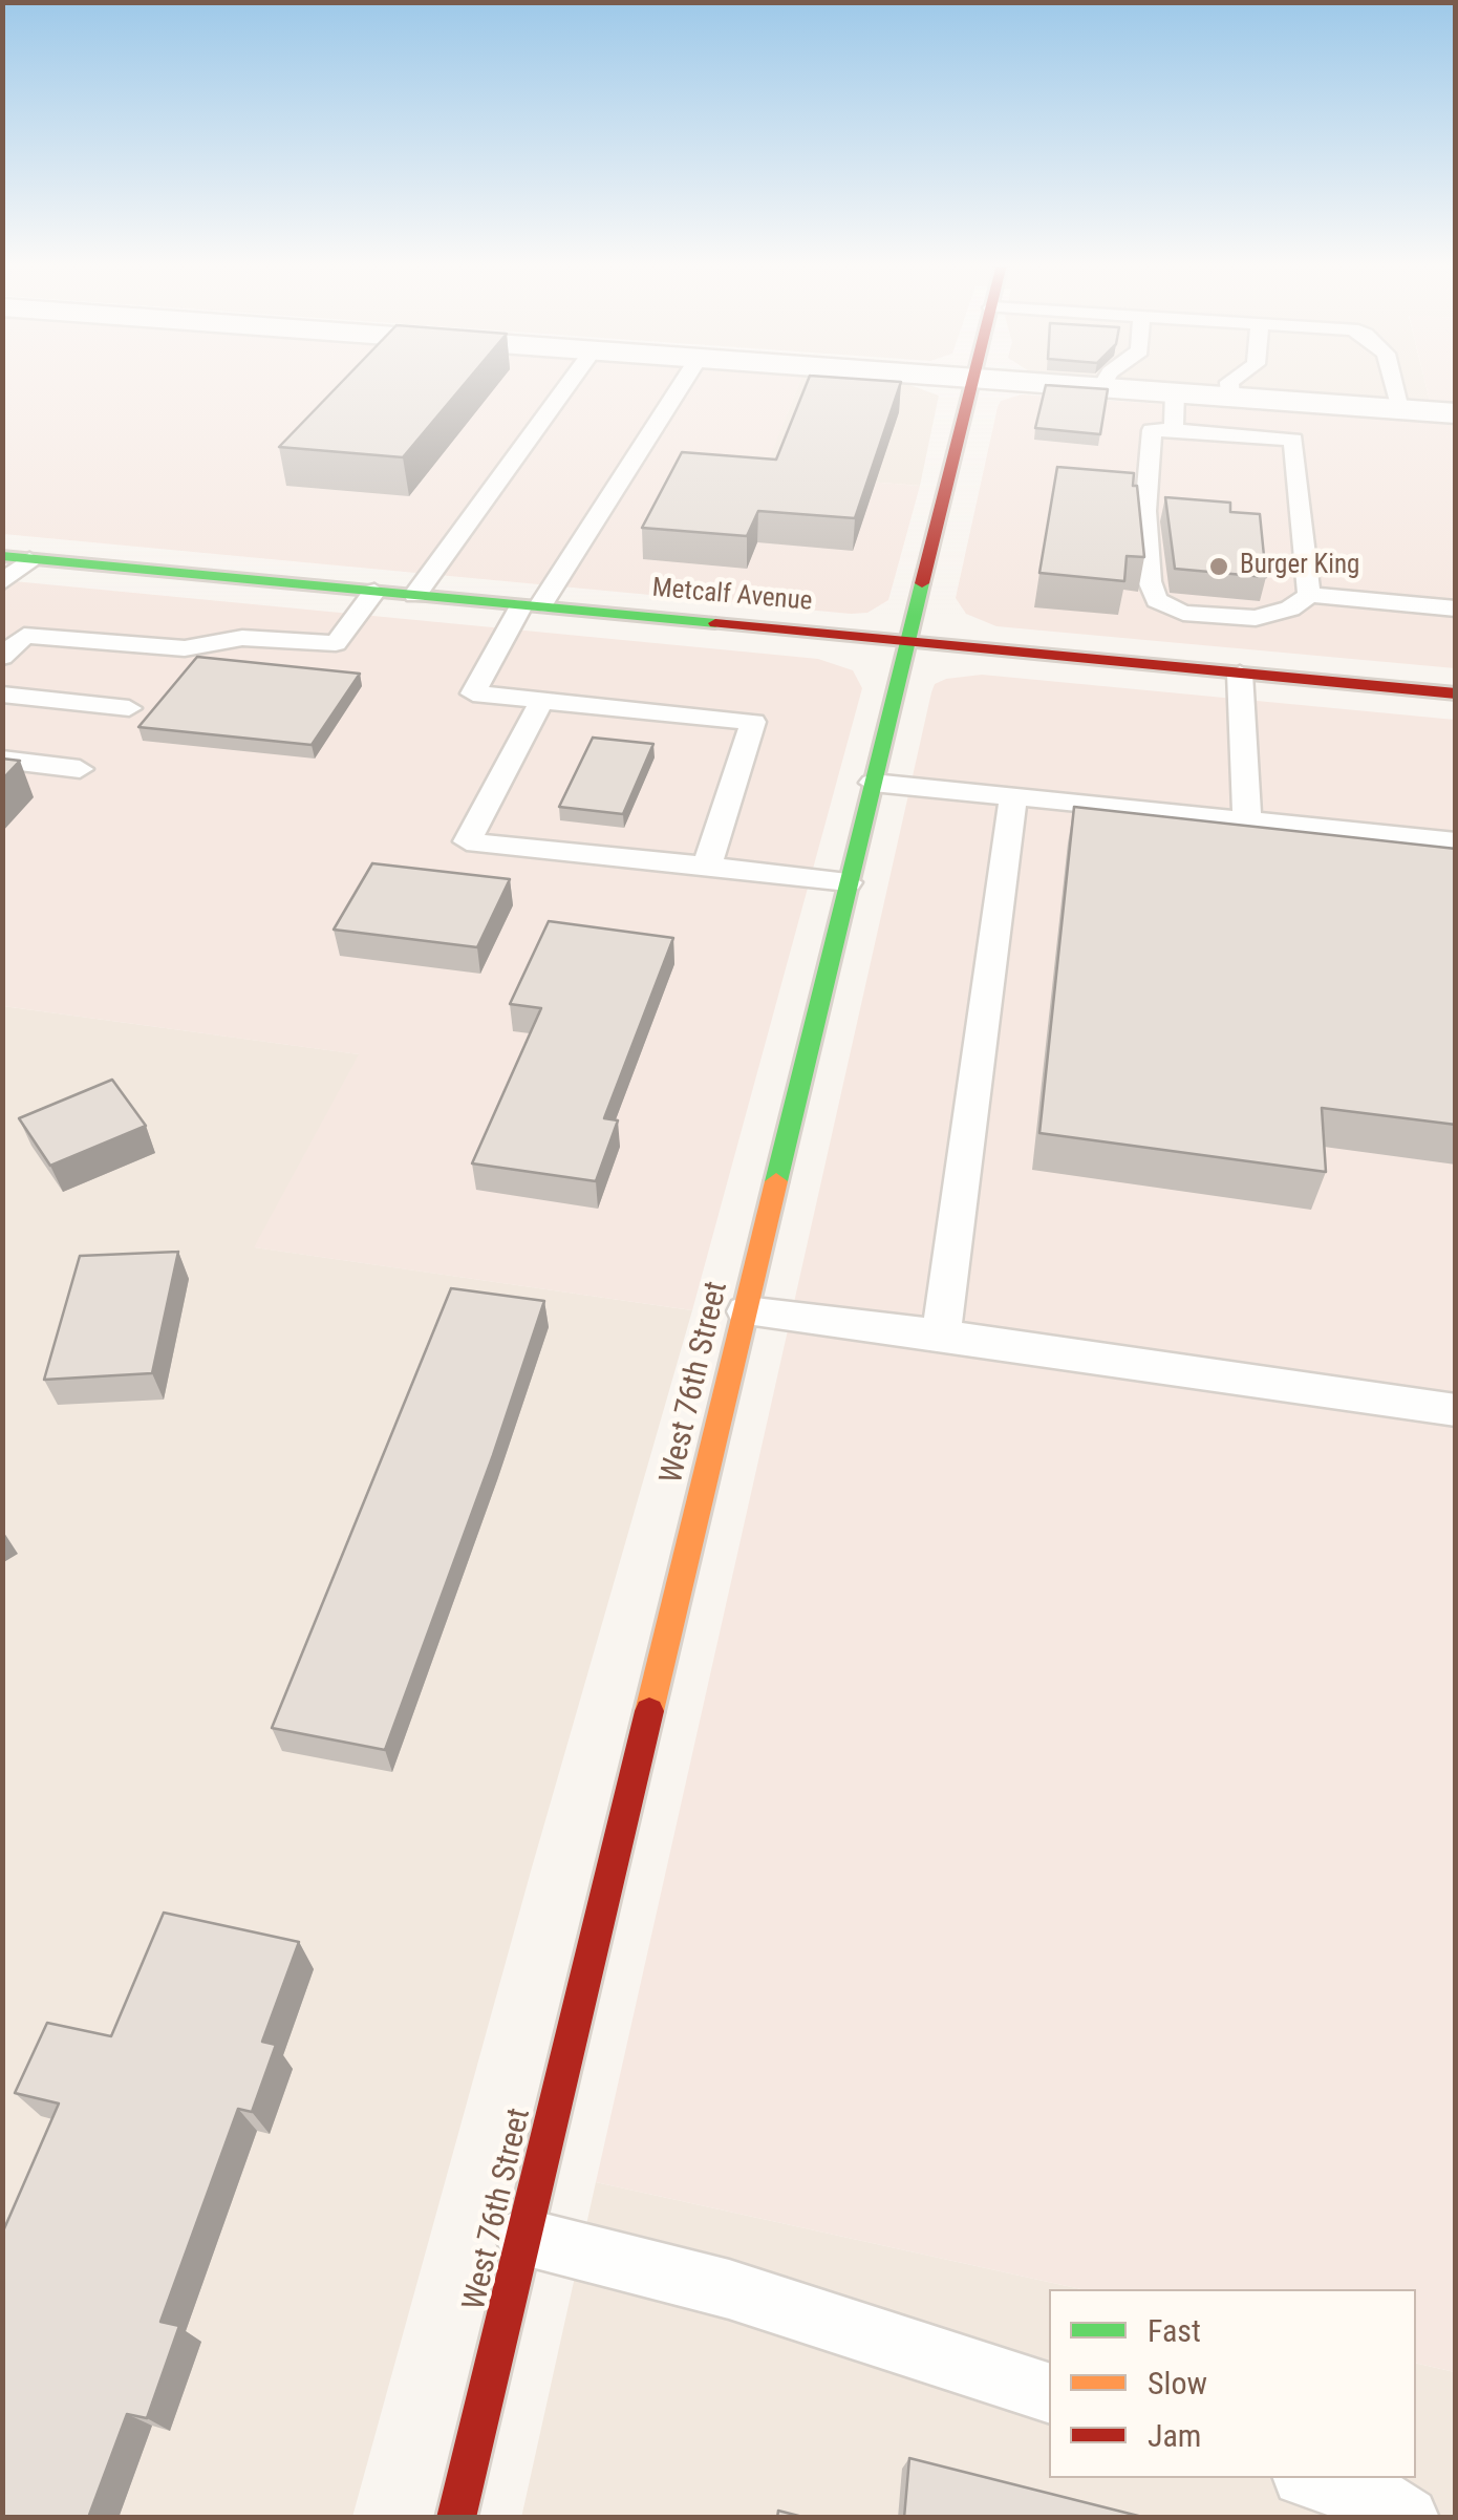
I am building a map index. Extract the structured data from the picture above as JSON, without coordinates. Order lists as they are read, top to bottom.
{
  "streets": {
    "street": ["Metcalf Avenue", "West 76th Street"]
  },
  "crossings": [
    ["Metcalf Avenue", "West 76th Street"]
  ],
  "places": ["Burger King"],
  "legend": ["Fast", "Slow", "Jam"]
}
